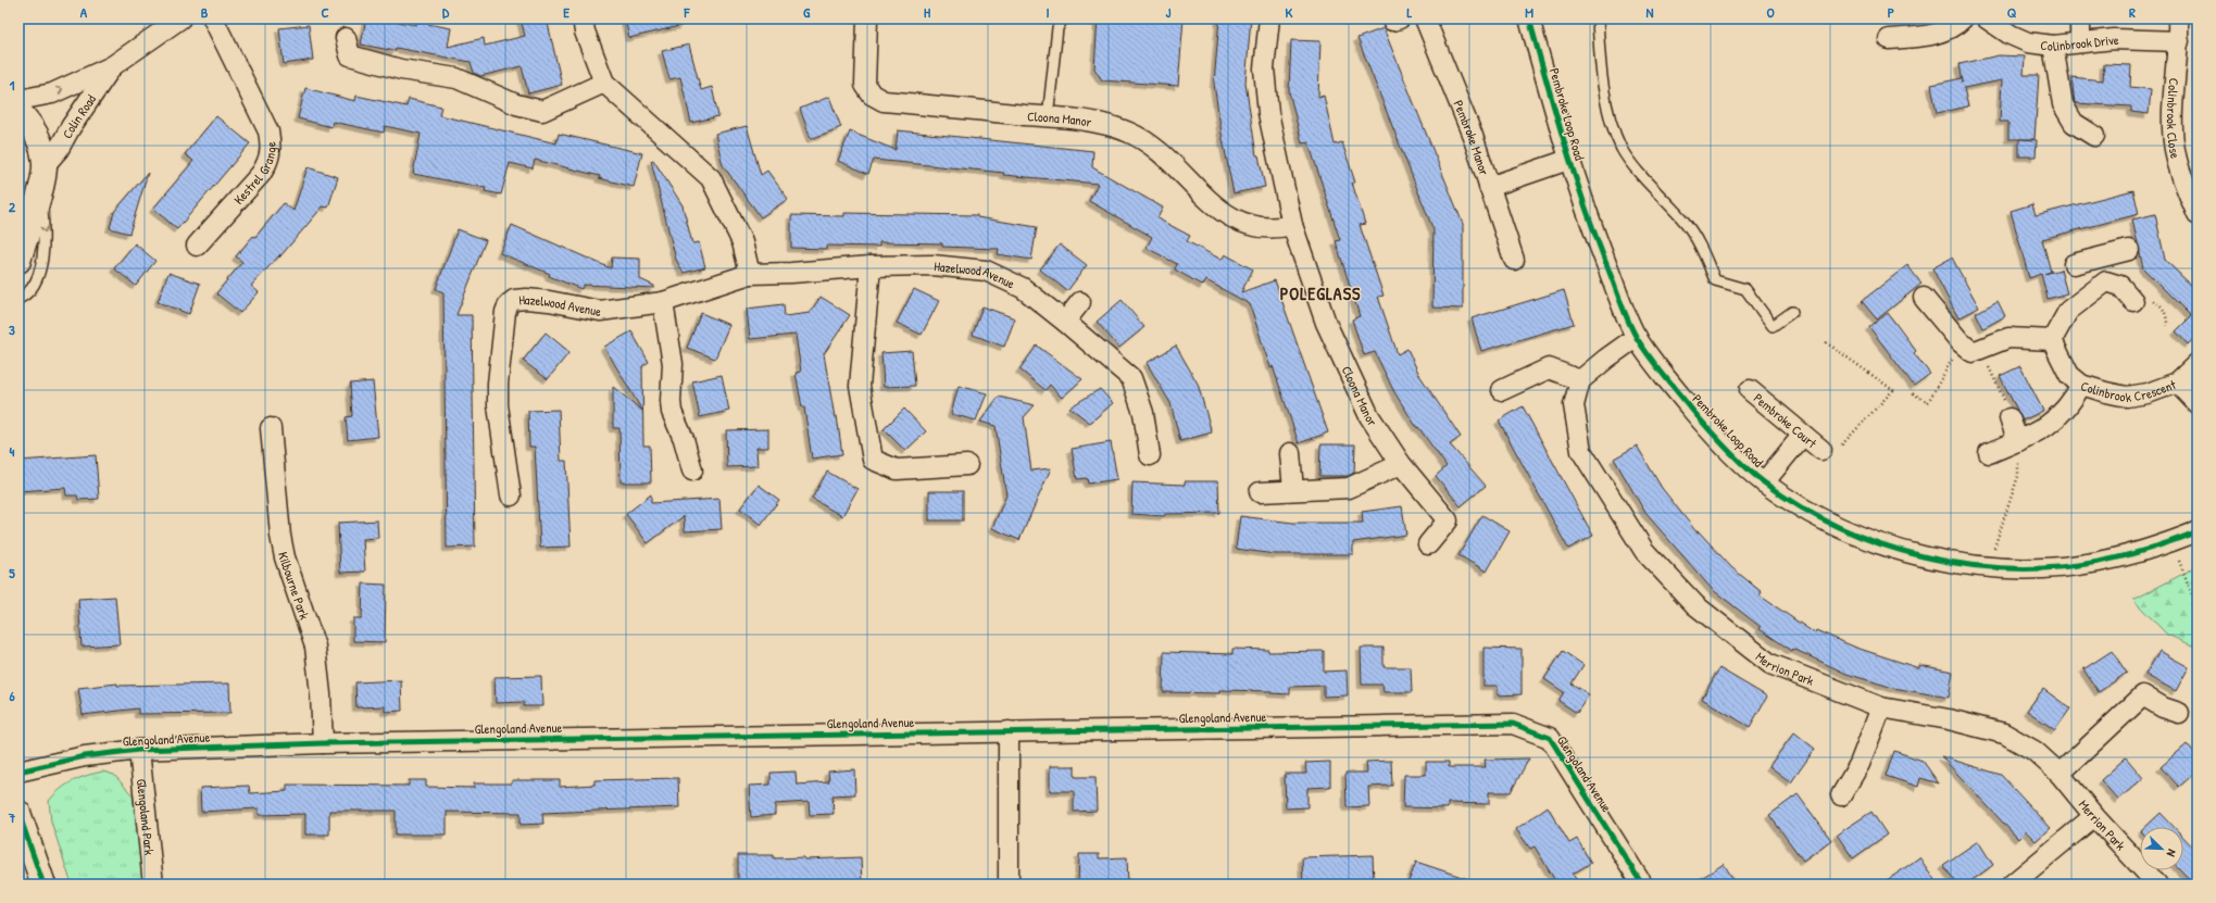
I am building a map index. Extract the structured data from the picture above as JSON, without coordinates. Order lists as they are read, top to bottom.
{
  "streets": {
    "street": [
      "Colinbrook Drive",
      "Pembroke Loop Road",
      "Colin Road",
      "Colinbrook Close",
      "Cloona Manor",
      "Pembroke Manor",
      "Kestrel Grange",
      "Hazelwood Avenue",
      "Colinbrook Crescent",
      "Pembroke Court",
      "Kilbourne Park",
      "Merrion Park",
      "Glengoland Avenue",
      "Glengoland Park"
    ]
  },
  "crossings": [
    ["Colinbrook Drive", "Colinbrook Close"],
    ["Kilbourne Park", "Glengoland Avenue"],
    ["Glengoland Avenue", "Glengoland Park"]
  ],
  "districts": ["POLEGLASS"],
  "north": "bottom right",
  "grid": {
    "columns": [
      "A",
      "B",
      "C",
      "D",
      "E",
      "F",
      "G",
      "H",
      "I",
      "J",
      "K",
      "L",
      "M",
      "N",
      "O",
      "P",
      "Q",
      "R"
    ],
    "rows": [
      "1",
      "2",
      "3",
      "4",
      "5",
      "6",
      "7"
    ]
  }
}
